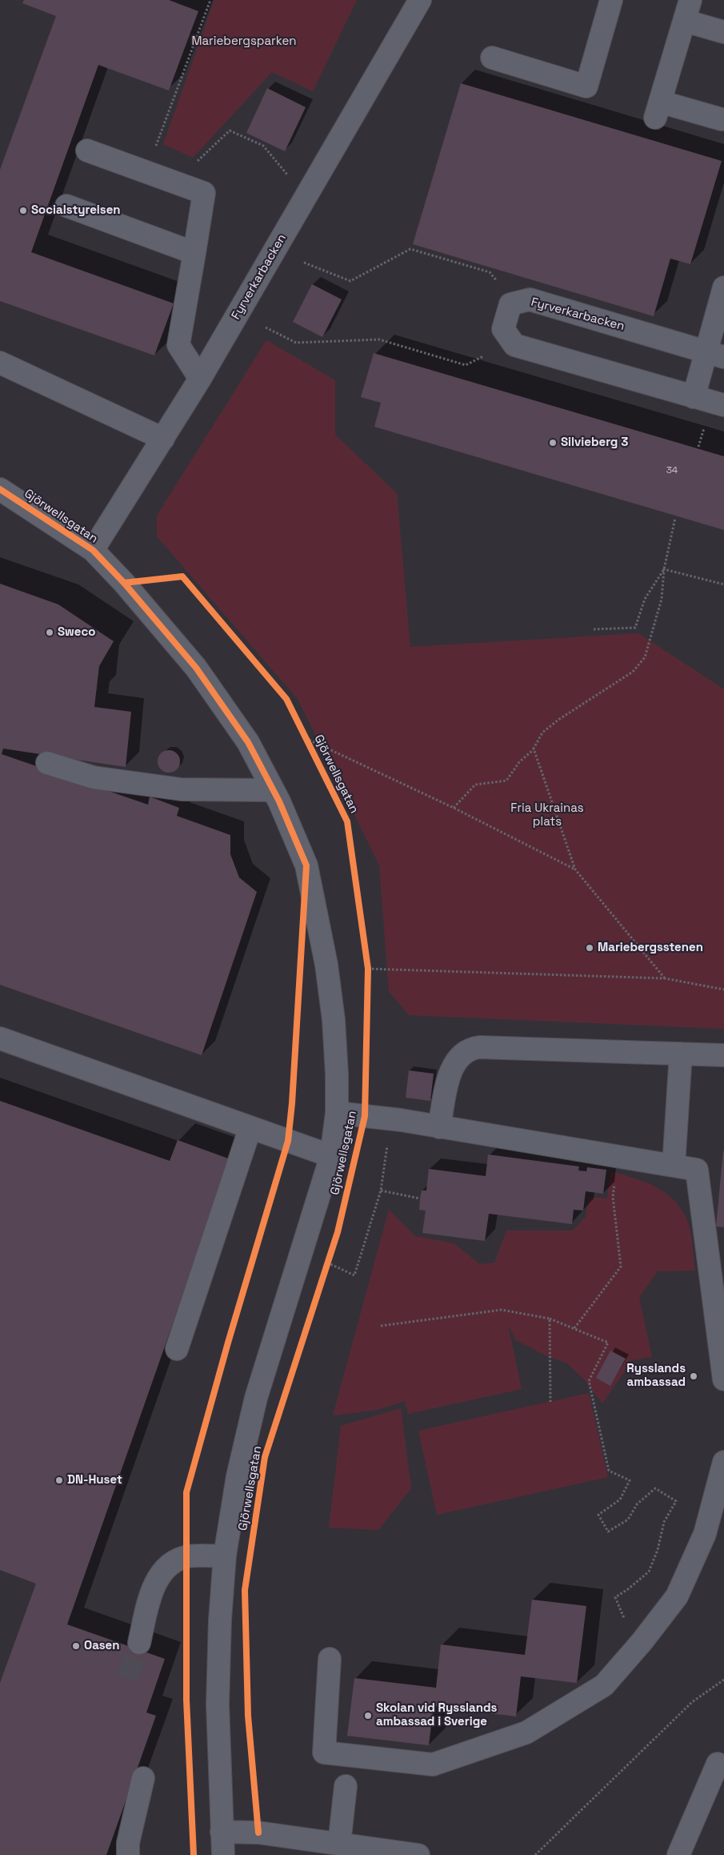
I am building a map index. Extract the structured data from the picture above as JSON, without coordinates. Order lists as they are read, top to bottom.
{
  "streets": {
    "street": ["Fyrverkarbacken", "Gjörwellsgatan"]
  },
  "crossings": [
    ["Fyrverkarbacken", "Gjörwellsgatan"]
  ],
  "parks": ["Mariebergsparken", "Fria Ukrainas plats"],
  "places": [
    "Socialstyrelsen",
    "Silvieberg 3",
    "Sweco",
    "Mariebergsstenen",
    "Rysslands ambassad",
    "DN-Huset",
    "Oasen",
    "Skolan vid Rysslands ambassad i Sverige"
  ],
  "house_numbers": ["34"]
}
